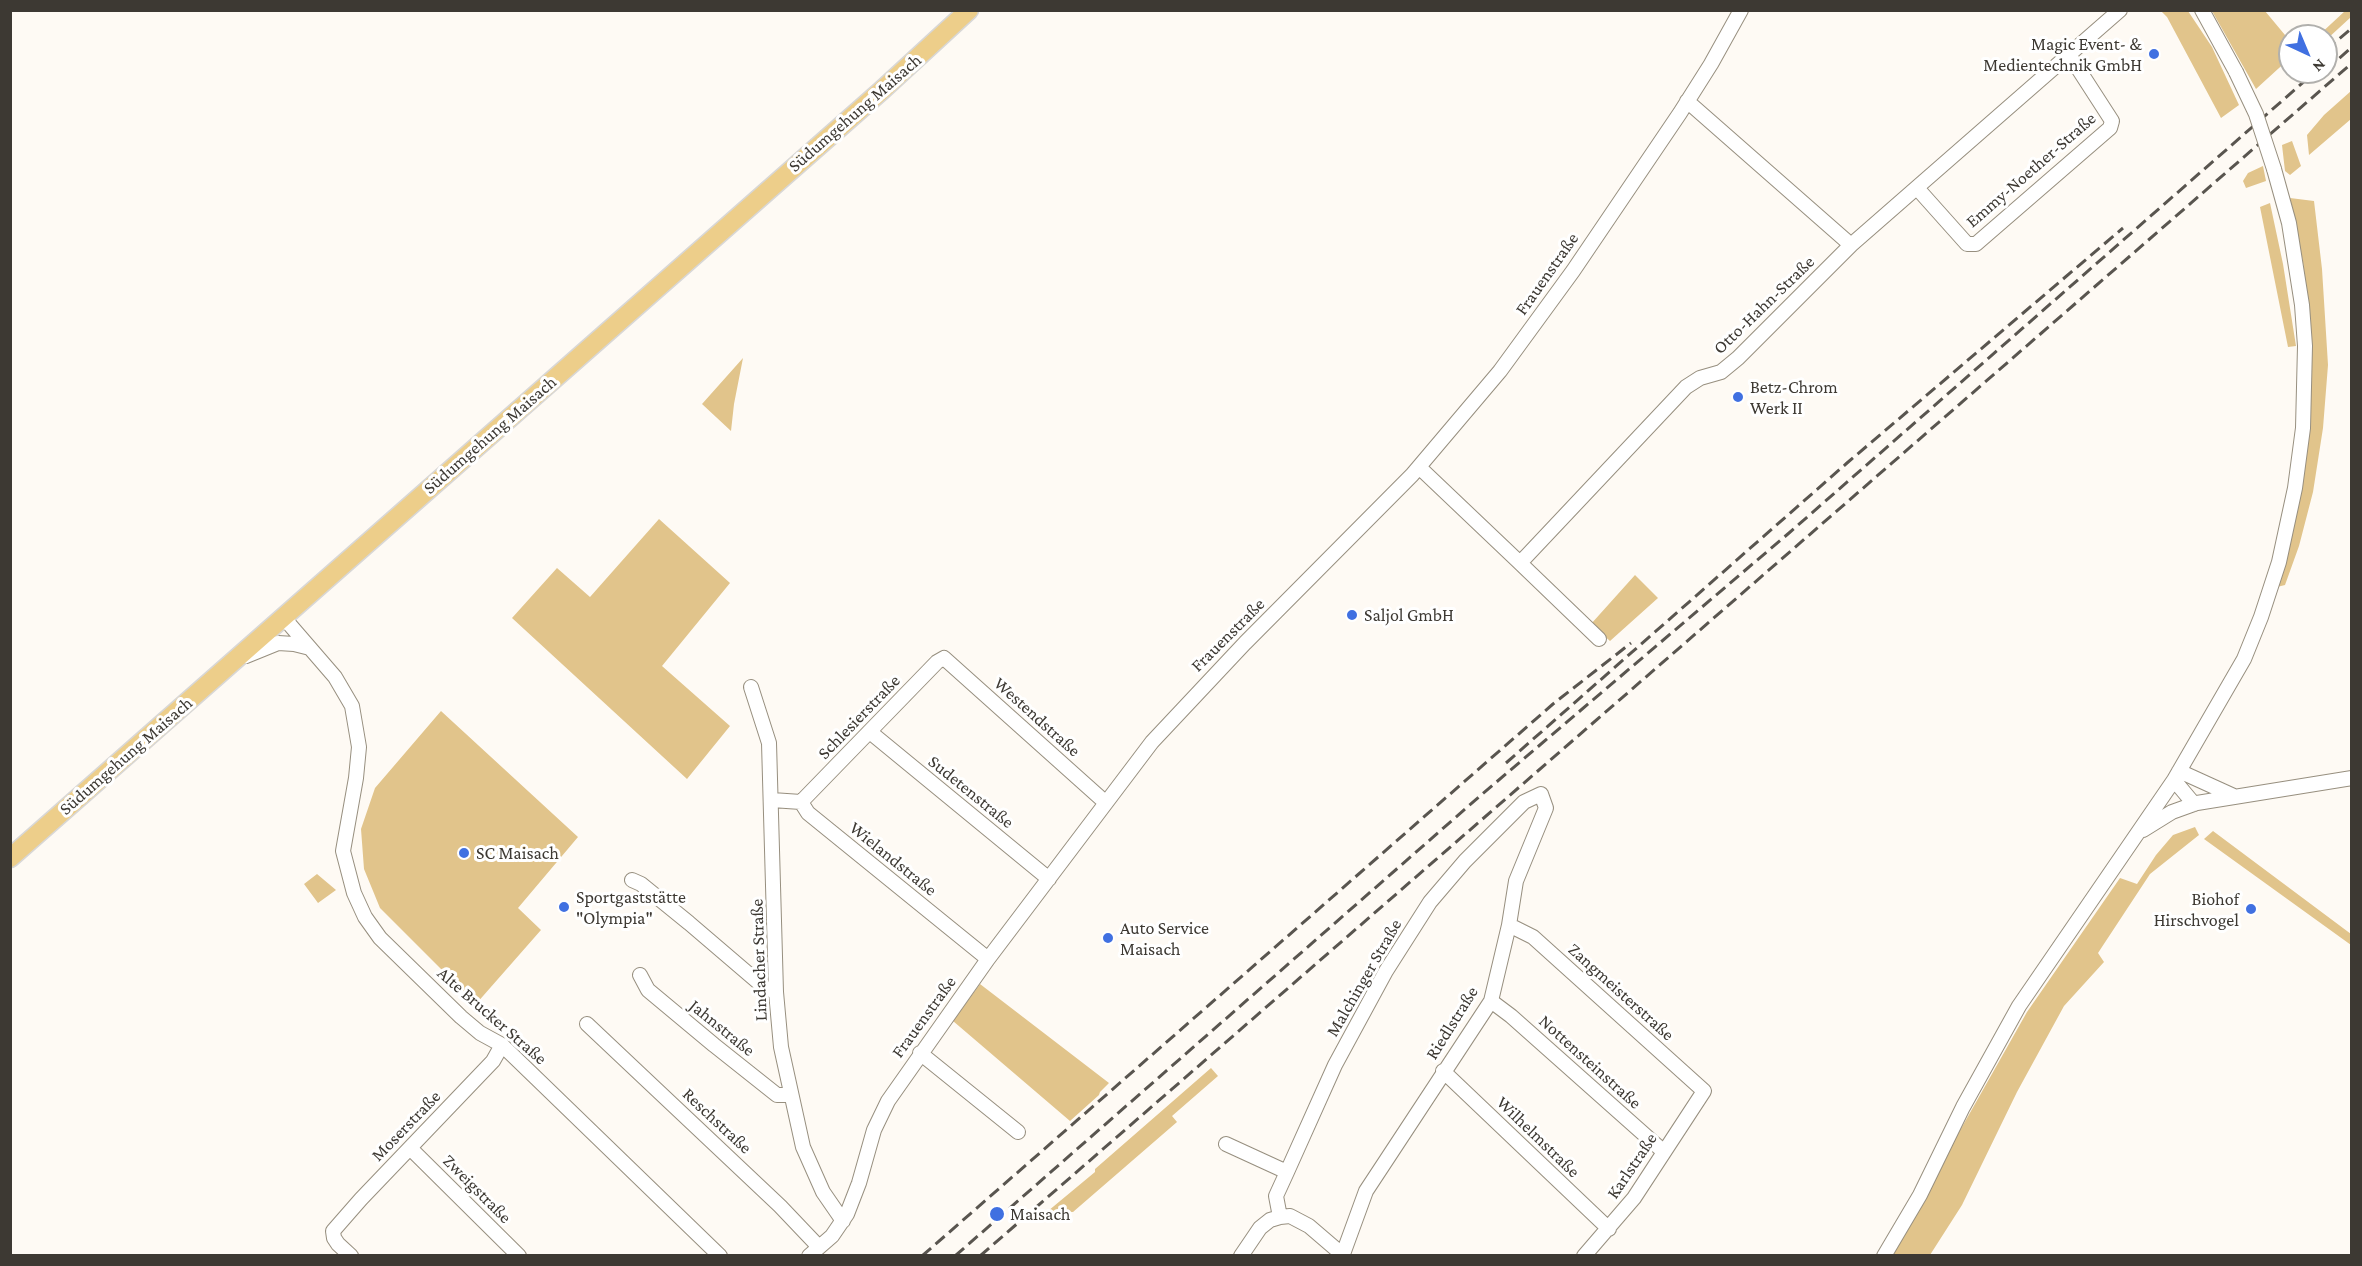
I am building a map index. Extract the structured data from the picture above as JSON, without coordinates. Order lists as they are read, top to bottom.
{
  "streets": {
    "main road": ["Südumgehung Maisach"],
    "street": [
      "Emmy-Noether-Straße",
      "Frauenstraße",
      "Otto-Hahn-Straße",
      "Schlesierstraße",
      "Westendstraße",
      "Sudetenstraße",
      "Wielandstraße",
      "Lindacher Straße",
      "Malchinger Straße",
      "Zangmeisterstraße",
      "Alte Brucker Straße",
      "Riedlstraße",
      "Jahnstraße",
      "Nottensteinstraße",
      "Reschstraße",
      "Moserstraße",
      "Wilhelmstraße",
      "Karlstraße",
      "Zweigstraße"
    ]
  },
  "crossings": [
    ["Südumgehung Maisach", "Alte Brucker Straße"],
    ["Frauenstraße", "Westendstraße"],
    ["Frauenstraße", "Sudetenstraße"],
    ["Frauenstraße", "Wielandstraße"],
    ["Frauenstraße", "Lindacher Straße"],
    ["Frauenstraße", "Reschstraße"],
    ["Schlesierstraße", "Westendstraße"],
    ["Schlesierstraße", "Sudetenstraße"],
    ["Schlesierstraße", "Wielandstraße"],
    ["Lindacher Straße", "Jahnstraße"],
    ["Malchinger Straße", "Riedlstraße"],
    ["Zangmeisterstraße", "Riedlstraße"],
    ["Zangmeisterstraße", "Karlstraße"],
    ["Alte Brucker Straße", "Moserstraße"],
    ["Riedlstraße", "Nottensteinstraße"],
    ["Riedlstraße", "Wilhelmstraße"],
    ["Nottensteinstraße", "Karlstraße"],
    ["Moserstraße", "Zweigstraße"],
    ["Wilhelmstraße", "Karlstraße"]
  ],
  "places": [
    "Magic Event- & Medientechnik GmbH",
    "Betz-Chrom Werk II",
    "Saljol GmbH",
    "SC Maisach",
    "Sportgaststätte \"Olympia\"",
    "Biohof Hirschvogel",
    "Auto Service Maisach",
    "Maisach"
  ],
  "north": "bottom right"
}
